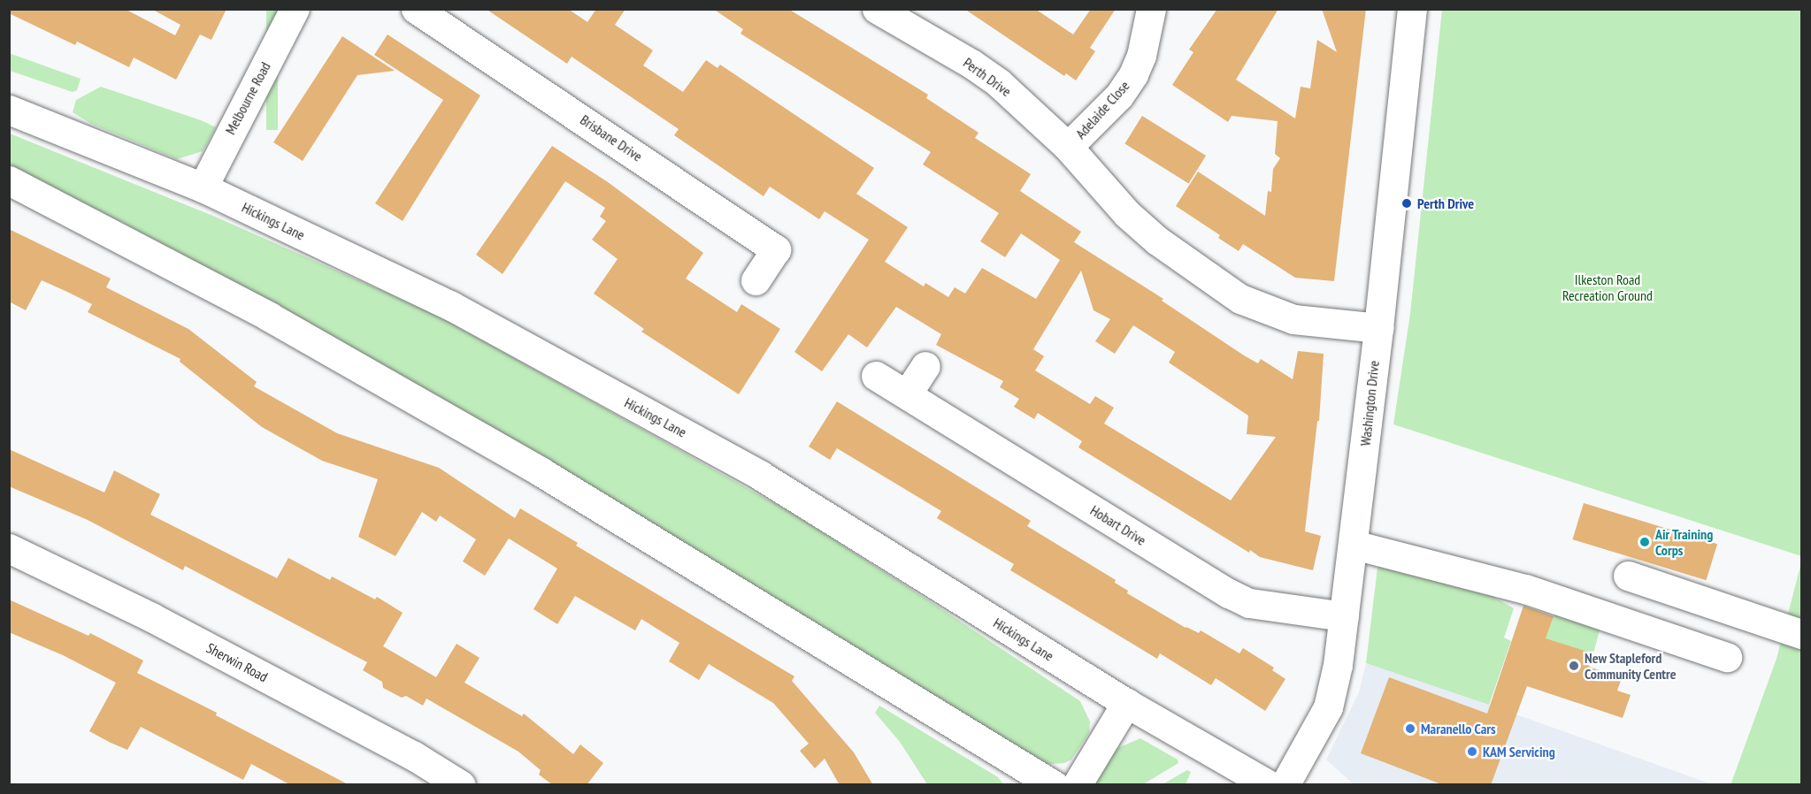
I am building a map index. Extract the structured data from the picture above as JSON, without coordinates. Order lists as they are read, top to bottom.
{
  "streets": {
    "street": [
      "Perth Drive",
      "Melbourne Road",
      "Adelaide Close",
      "Brisbane Drive",
      "Hickings Lane",
      "Washington Drive",
      "Hobart Drive",
      "Sherwin Road"
    ]
  },
  "crossings": [
    ["Perth Drive", "Adelaide Close"],
    ["Perth Drive", "Washington Drive"],
    ["Melbourne Road", "Hickings Lane"],
    ["Washington Drive", "Hobart Drive"]
  ],
  "parks": ["Ilkeston Road Recreation Ground"],
  "places": [
    "Perth Drive",
    "Air Training Corps",
    "New Stapleford Community Centre",
    "Maranello Cars",
    "KAM Servicing"
  ]
}
